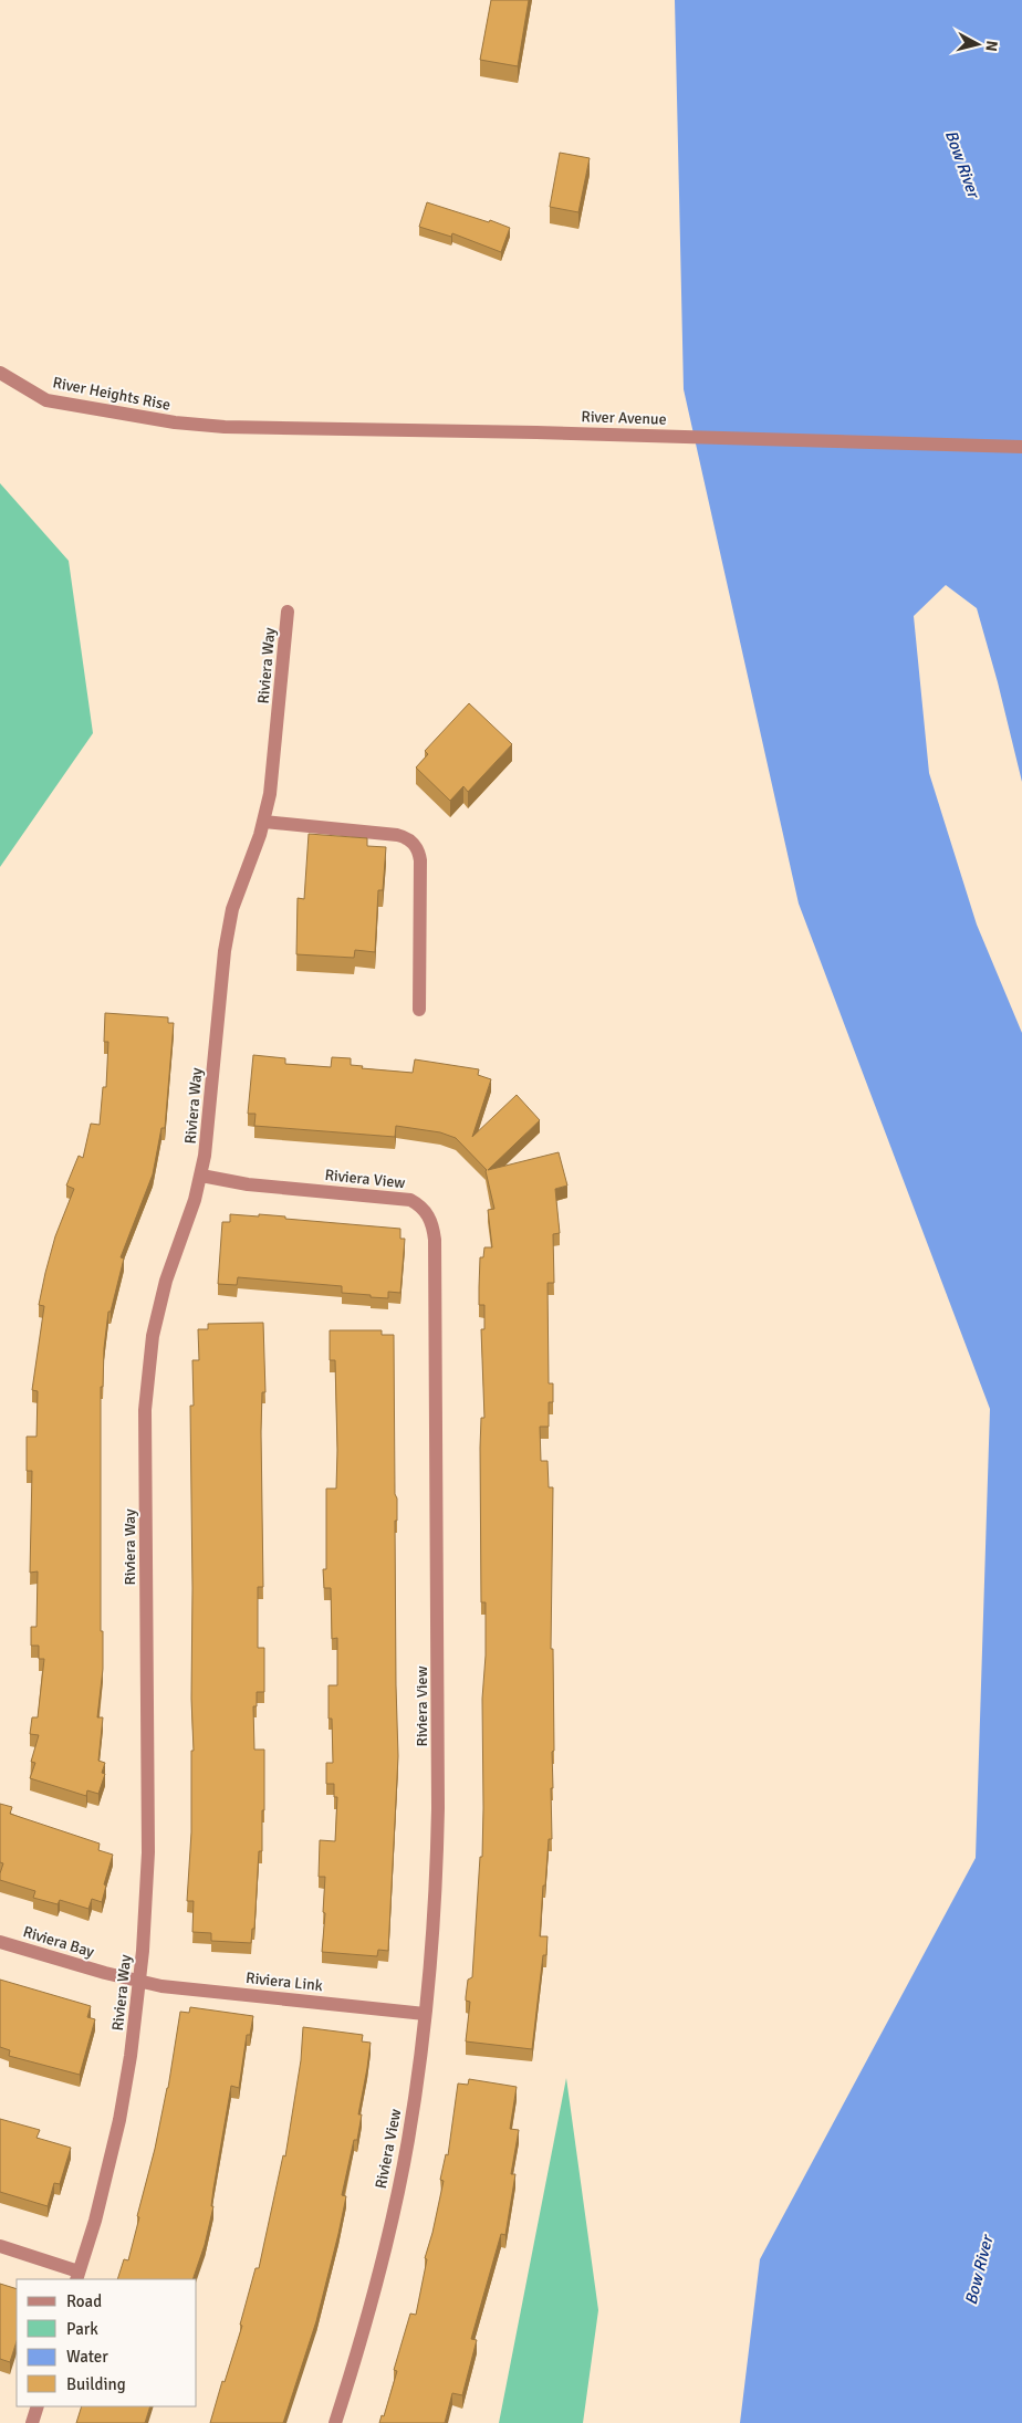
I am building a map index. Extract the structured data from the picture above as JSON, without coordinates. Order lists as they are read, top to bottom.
{
  "streets": {
    "street": [
      "River Heights Rise",
      "River Avenue",
      "Riviera Way",
      "Riviera View",
      "Riviera Bay",
      "Riviera Link"
    ]
  },
  "crossings": [
    ["River Heights Rise", "River Avenue"],
    ["Riviera Way", "Riviera View"],
    ["Riviera Way", "Riviera Bay"],
    ["Riviera Way", "Riviera Link"],
    ["Riviera View", "Riviera Link"],
    ["Riviera Bay", "Riviera Link"]
  ],
  "water": ["Bow River"],
  "legend": [
    "Road",
    "Park",
    "Water",
    "Building"
  ],
  "north": "right"
}
